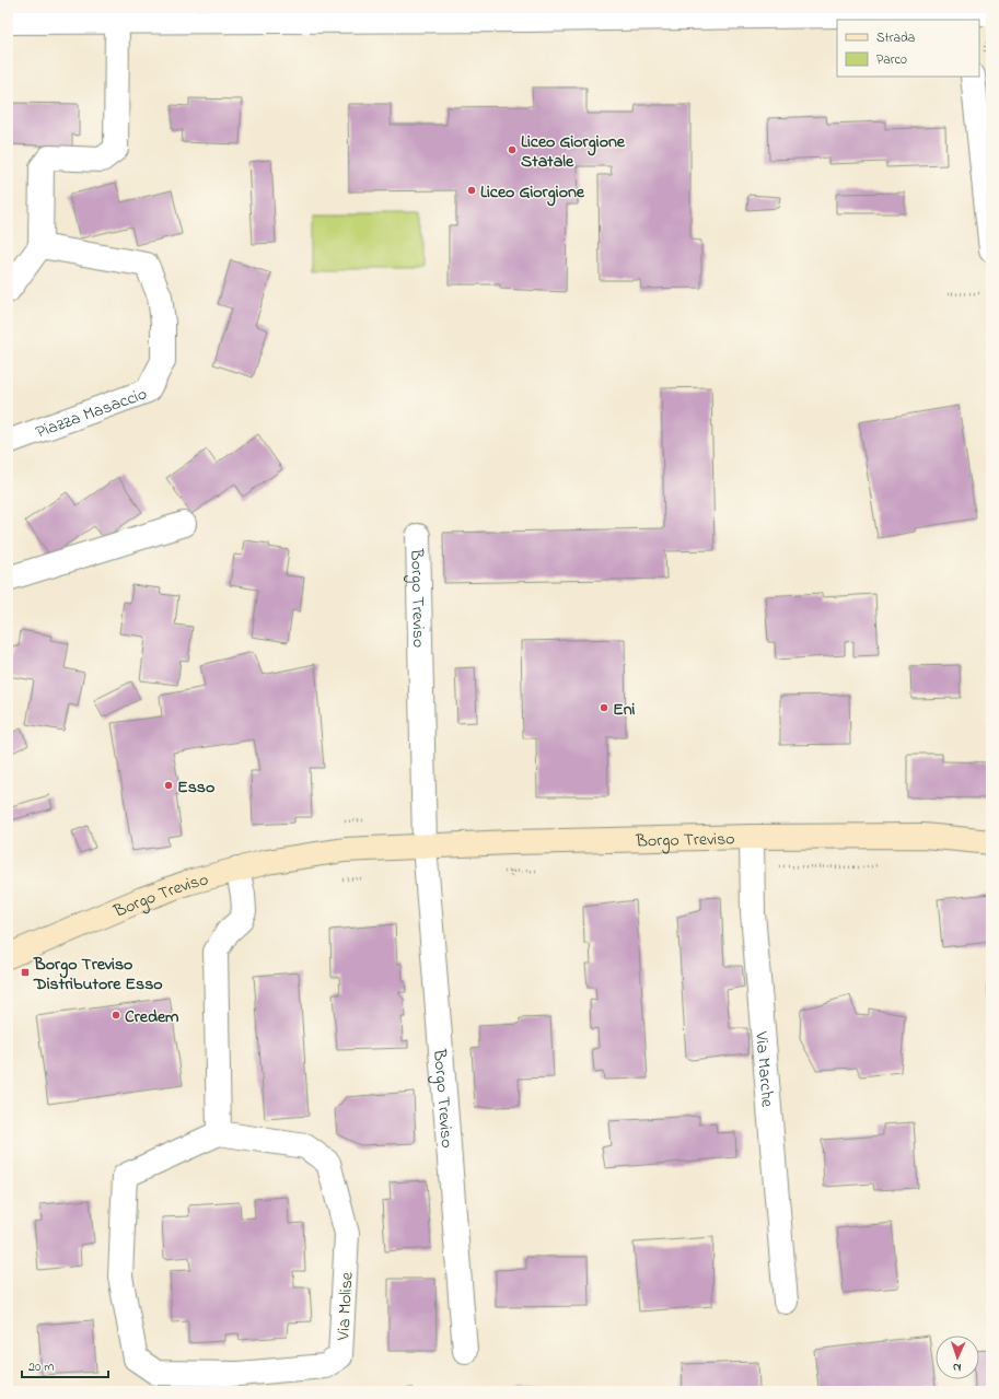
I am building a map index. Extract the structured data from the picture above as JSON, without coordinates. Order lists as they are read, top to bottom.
{
  "streets": {
    "street": [
      "Piazza Masaccio",
      "Borgo Treviso",
      "Via Marche",
      "Via Molise"
    ]
  },
  "crossings": [
    ["Borgo Treviso", "Via Marche"]
  ],
  "places": {
    "other": [
      "Liceo Giorgione Statale",
      "Liceo Giorgione",
      "Eni",
      "Esso",
      "Credem"
    ],
    "transit": ["Borgo Treviso Distributore Esso"]
  },
  "legend": ["Strada", "Parco"],
  "scale_bar": "20 m",
  "north": "bottom"
}
